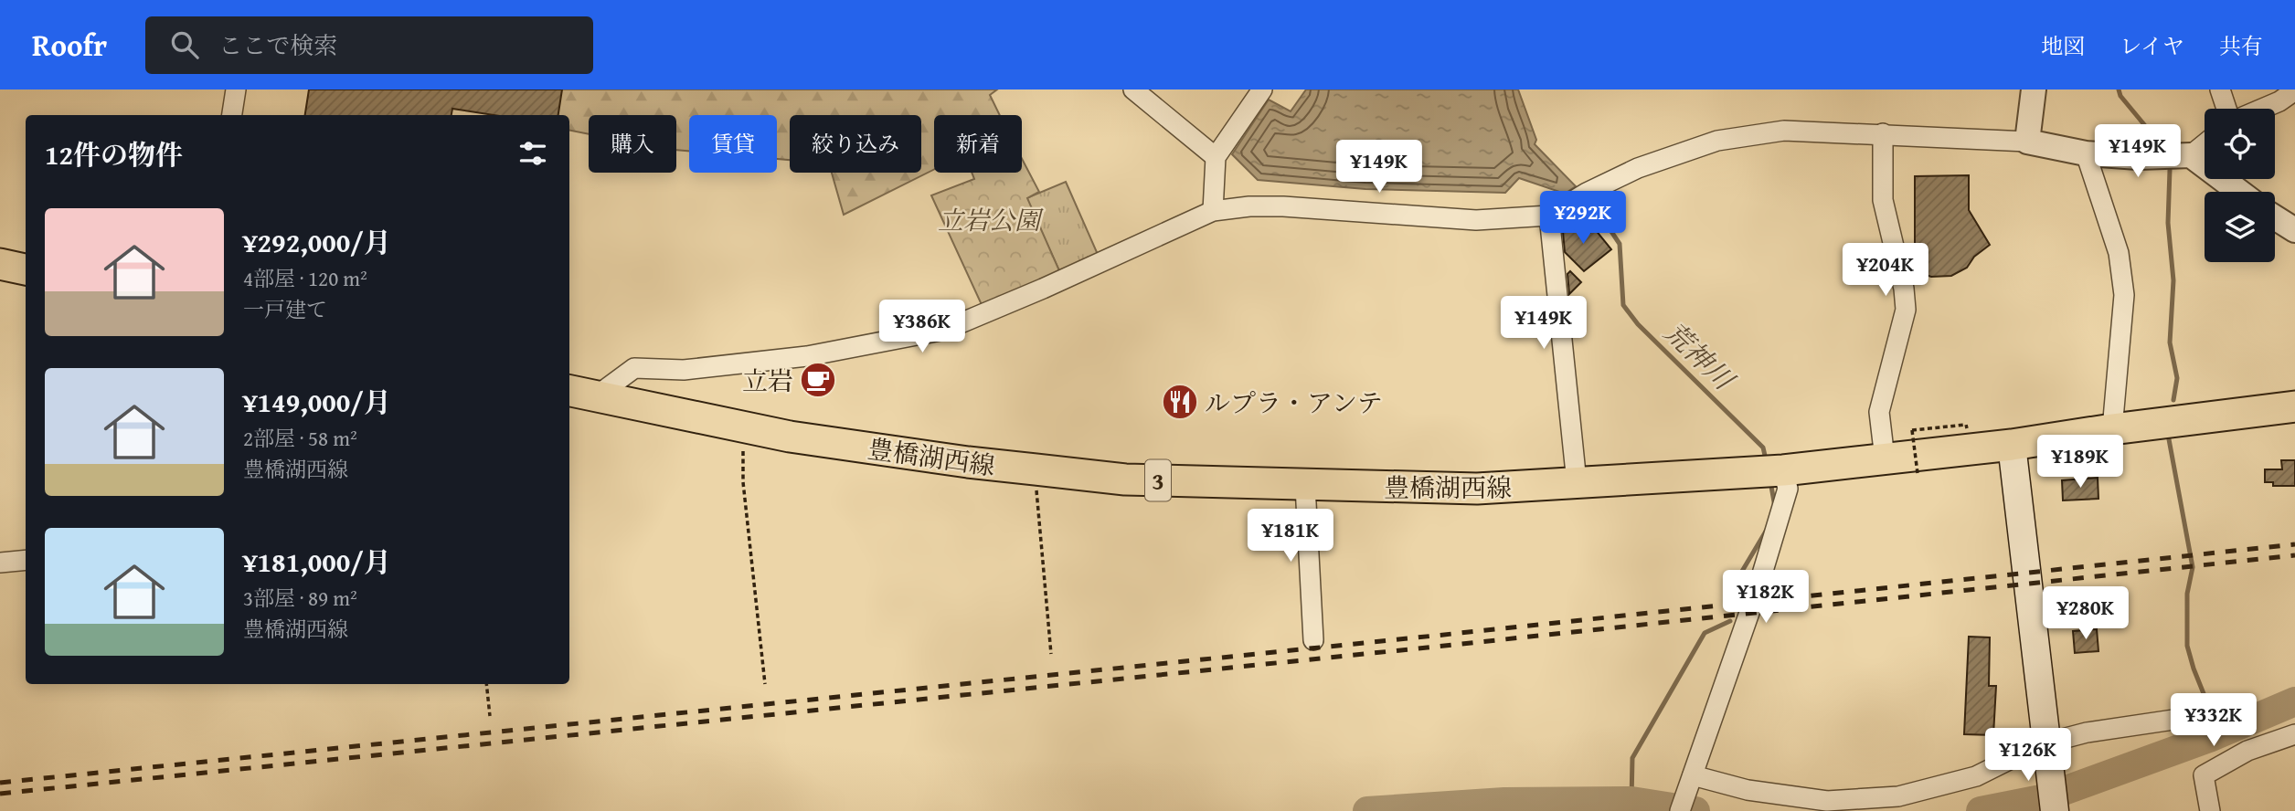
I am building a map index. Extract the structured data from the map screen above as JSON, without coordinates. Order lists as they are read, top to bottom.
{
  "streets": {
    "main road": ["豊橋湖西線", "3"]
  },
  "water": ["荒神川"],
  "parks": ["立岩公園"],
  "places": {
    "cafe": ["立岩"],
    "restaurant": ["ルプラ・アンテ"]
  },
  "page": {
    "header": "Roofr",
    "search": "ここで検索",
    "nav": ["地図", "レイヤ", "共有"],
    "chip": [
      "購入",
      "賃貸",
      "絞り込み",
      "新着"
    ],
    "heading": "12件の物件",
    "price": [
      "¥149K",
      "¥149K",
      "¥292K",
      "¥204K",
      "¥149K",
      "¥386K",
      "¥189K",
      "¥181K",
      "¥182K",
      "¥280K",
      "¥332K",
      "¥126K"
    ],
    "list": [
      {
        "name": "¥292,000/月",
        "note": "4部屋 · 120 m² · 一戸建て"
      },
      {
        "name": "¥149,000/月",
        "note": "2部屋 · 58 m² · 豊橋湖西線"
      },
      {
        "name": "¥181,000/月",
        "note": "3部屋 · 89 m² · 豊橋湖西線"
      }
    ]
  }
}
